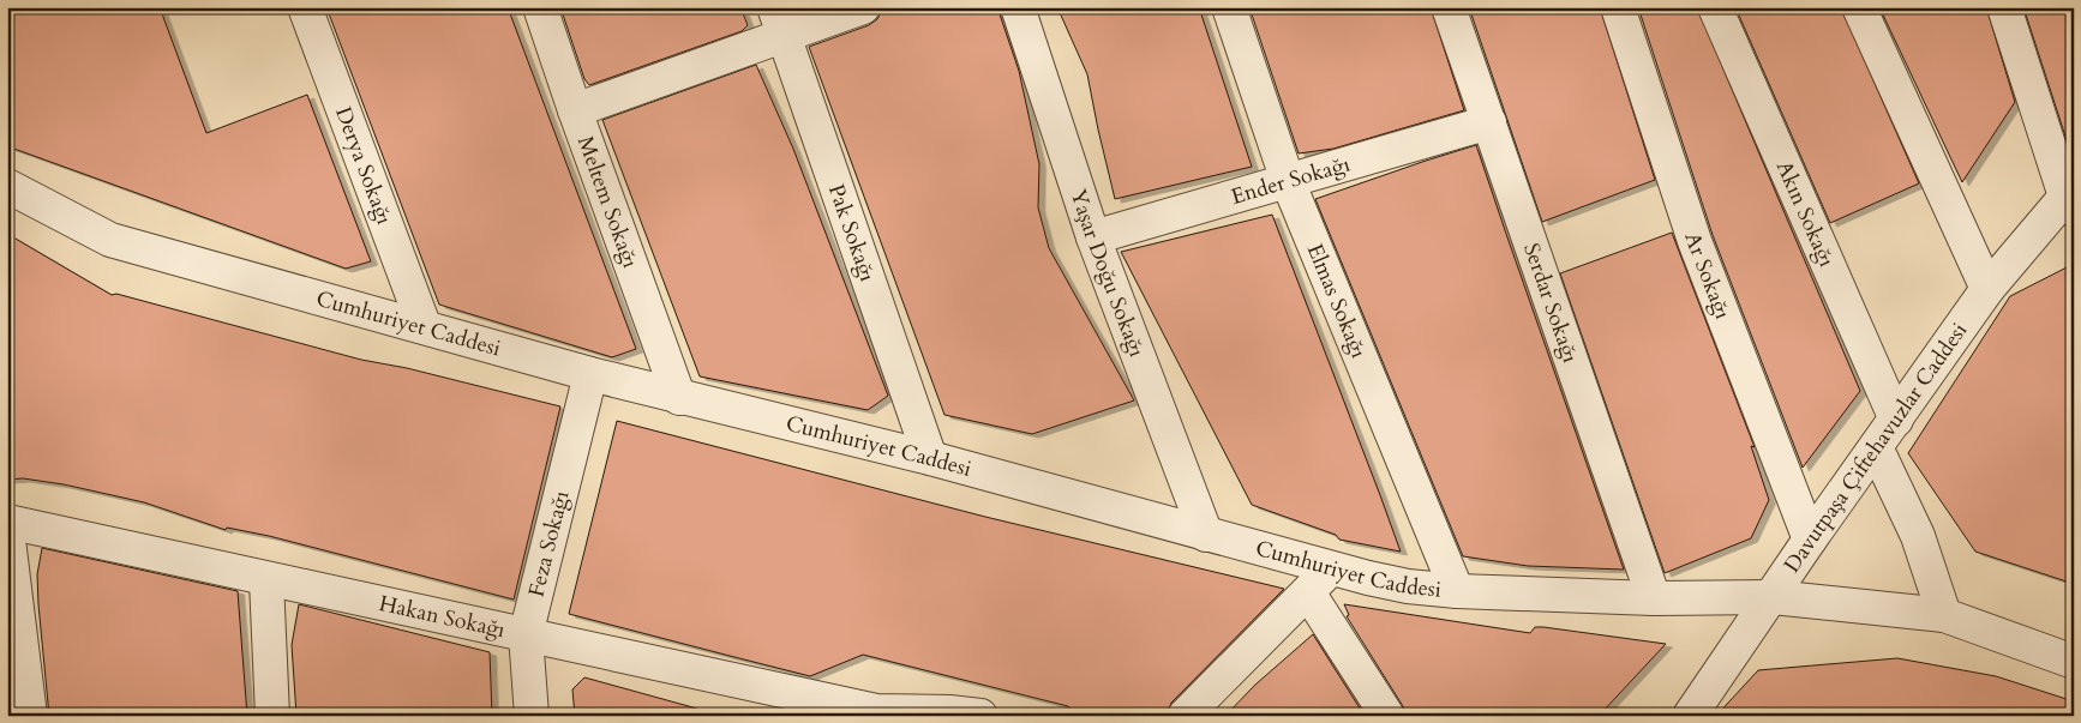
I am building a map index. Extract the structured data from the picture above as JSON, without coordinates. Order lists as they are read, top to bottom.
{
  "streets": {
    "street": [
      "Derya Sokağı",
      "Ender Sokağı",
      "Meltem Sokağı",
      "Akın Sokağı",
      "Pak Sokağı",
      "Yaşar Doğu Sokağı",
      "Ar Sokağı",
      "Elmas Sokağı",
      "Serdar Sokağı",
      "Cumhuriyet Caddesi",
      "Davutpaşa Çiftehavuzlar Caddesi",
      "Feza Sokağı",
      "Hakan Sokağı"
    ]
  },
  "crossings": [
    ["Derya Sokağı", "Cumhuriyet Caddesi"],
    ["Ender Sokağı", "Yaşar Doğu Sokağı"],
    ["Ender Sokağı", "Elmas Sokağı"],
    ["Ender Sokağı", "Serdar Sokağı"],
    ["Meltem Sokağı", "Cumhuriyet Caddesi"],
    ["Akın Sokağı", "Davutpaşa Çiftehavuzlar Caddesi"],
    ["Pak Sokağı", "Cumhuriyet Caddesi"],
    ["Yaşar Doğu Sokağı", "Cumhuriyet Caddesi"],
    ["Ar Sokağı", "Davutpaşa Çiftehavuzlar Caddesi"],
    ["Elmas Sokağı", "Cumhuriyet Caddesi"],
    ["Serdar Sokağı", "Cumhuriyet Caddesi"],
    ["Cumhuriyet Caddesi", "Davutpaşa Çiftehavuzlar Caddesi"],
    ["Cumhuriyet Caddesi", "Feza Sokağı"],
    ["Feza Sokağı", "Hakan Sokağı"]
  ]
}
